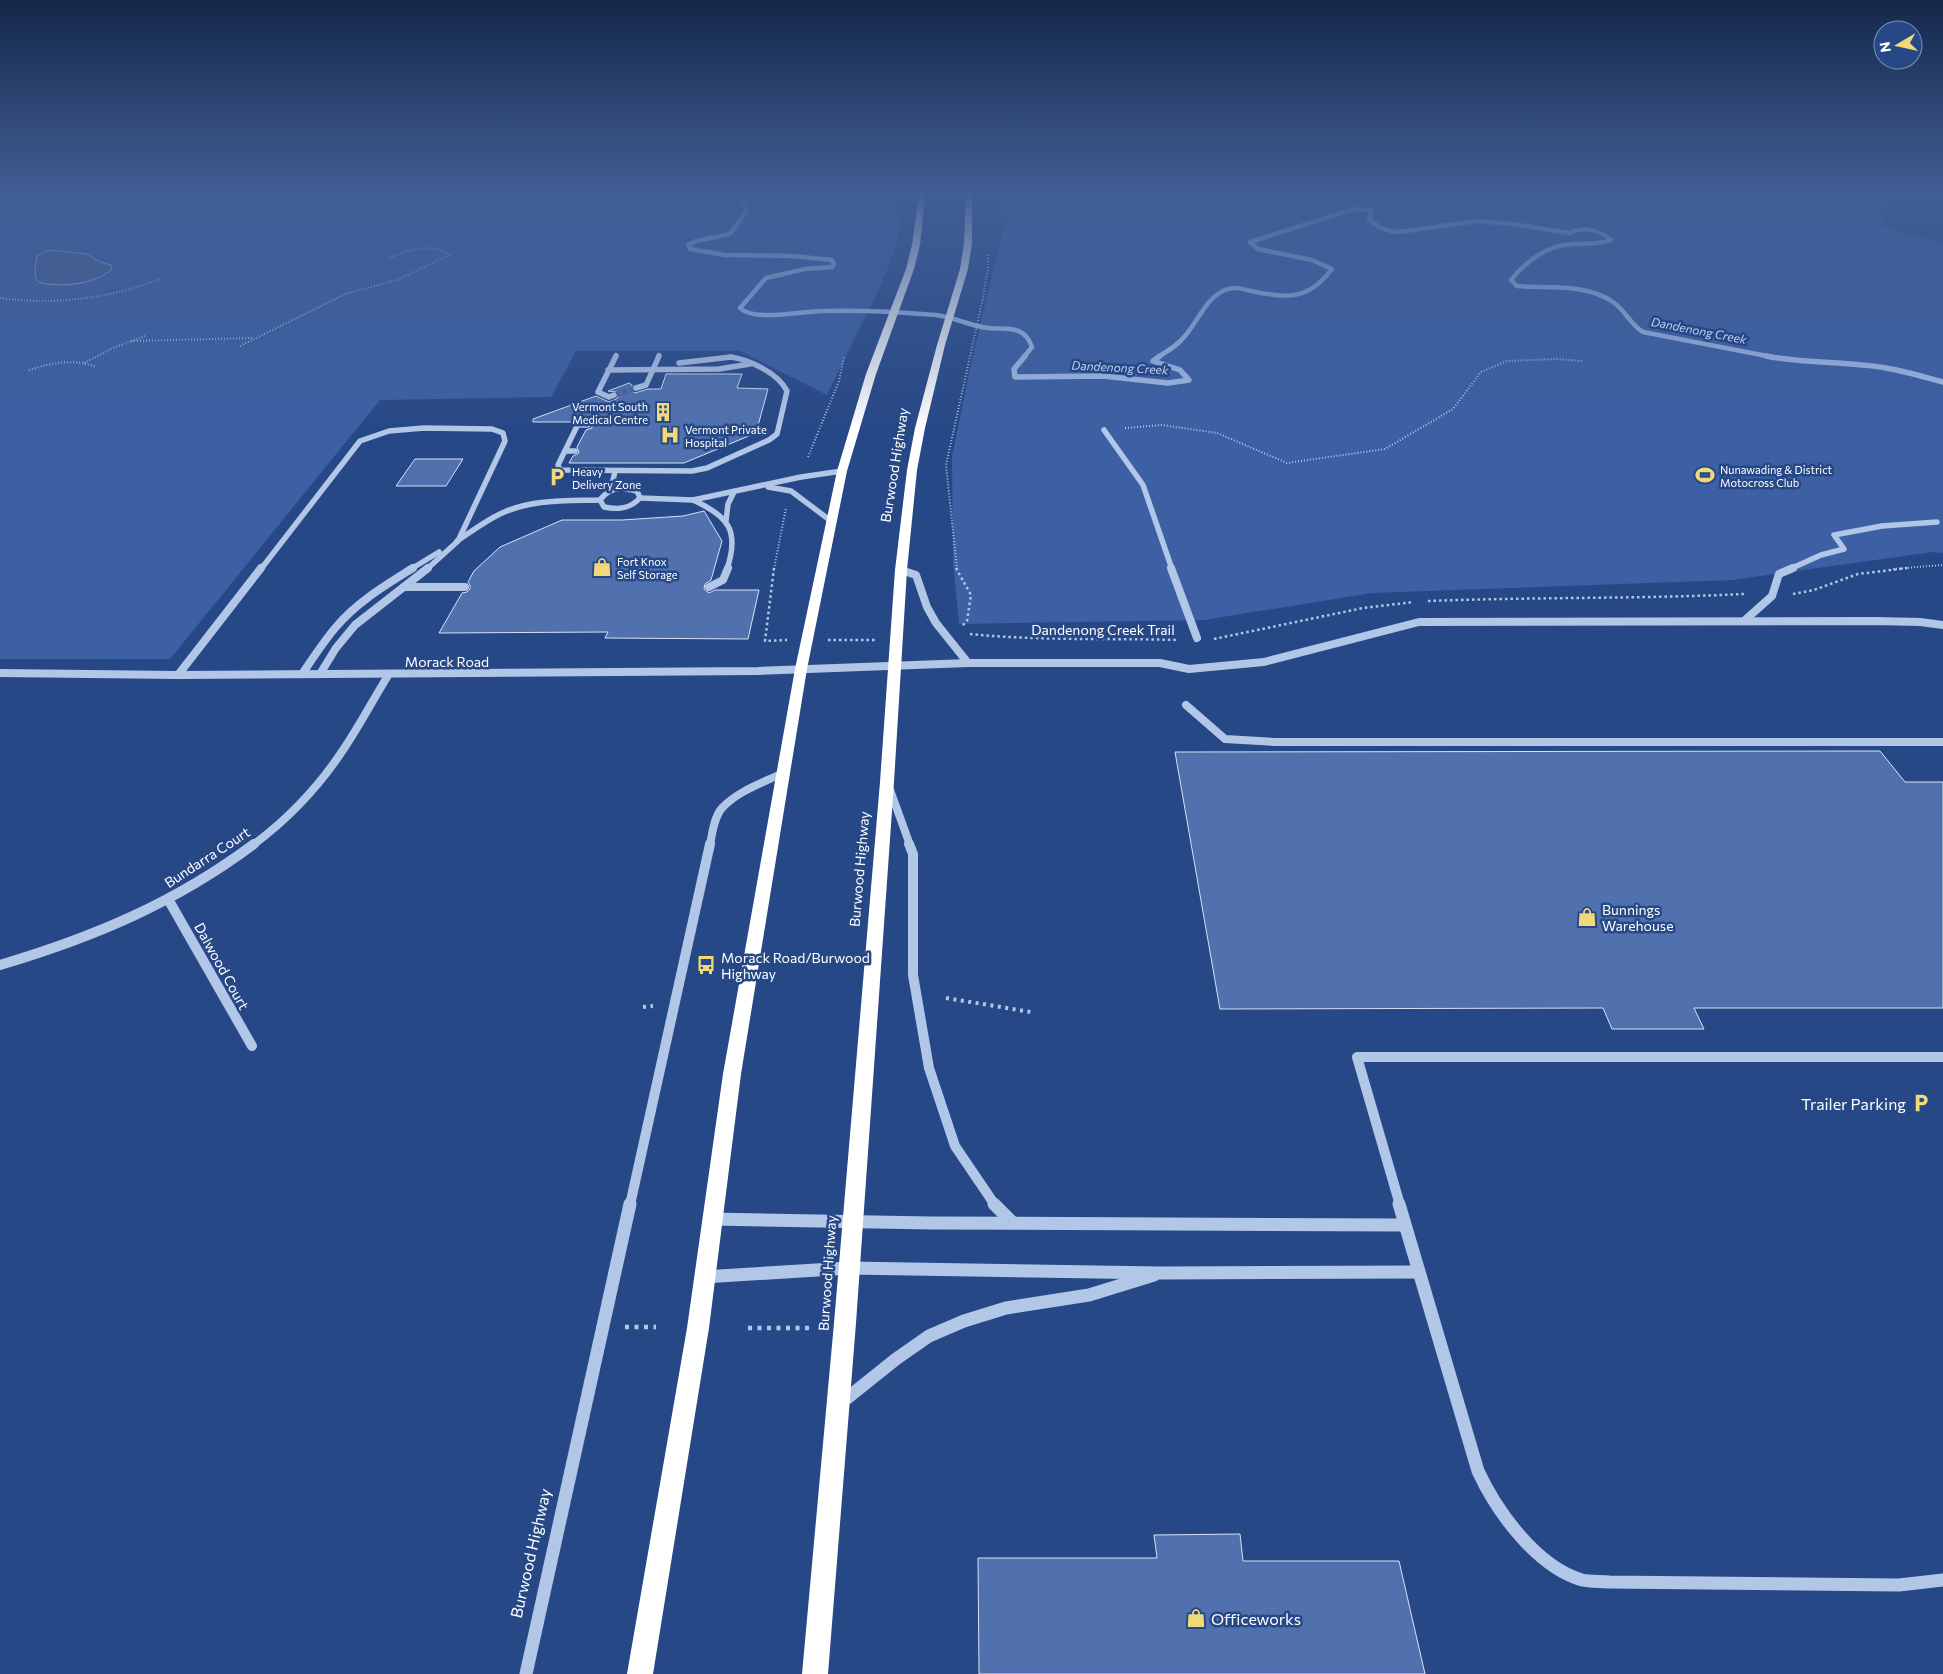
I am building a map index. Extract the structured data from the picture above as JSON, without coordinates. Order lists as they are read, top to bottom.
{
  "streets": {
    "highway": ["Burwood Highway"],
    "street": ["Morack Road", "Bundarra Court", "Dalwood Court"],
    "path": ["Dandenong Creek Trail"]
  },
  "crossings": [
    ["Burwood Highway", "Morack Road"],
    ["Morack Road", "Bundarra Court"],
    ["Bundarra Court", "Dalwood Court"]
  ],
  "water": ["Dandenong Creek"],
  "places": {
    "building": ["Vermont South Medical Centre"],
    "hospital": ["Vermont Private Hospital"],
    "sports": ["Nunawading & District Motocross Club"],
    "parking": ["Heavy Delivery Zone", "Trailer Parking"],
    "shop": ["Fort Knox Self Storage", "Bunnings Warehouse", "Officeworks"],
    "bus stop": ["Morack Road/Burwood Highway"]
  },
  "north": "left"
}
